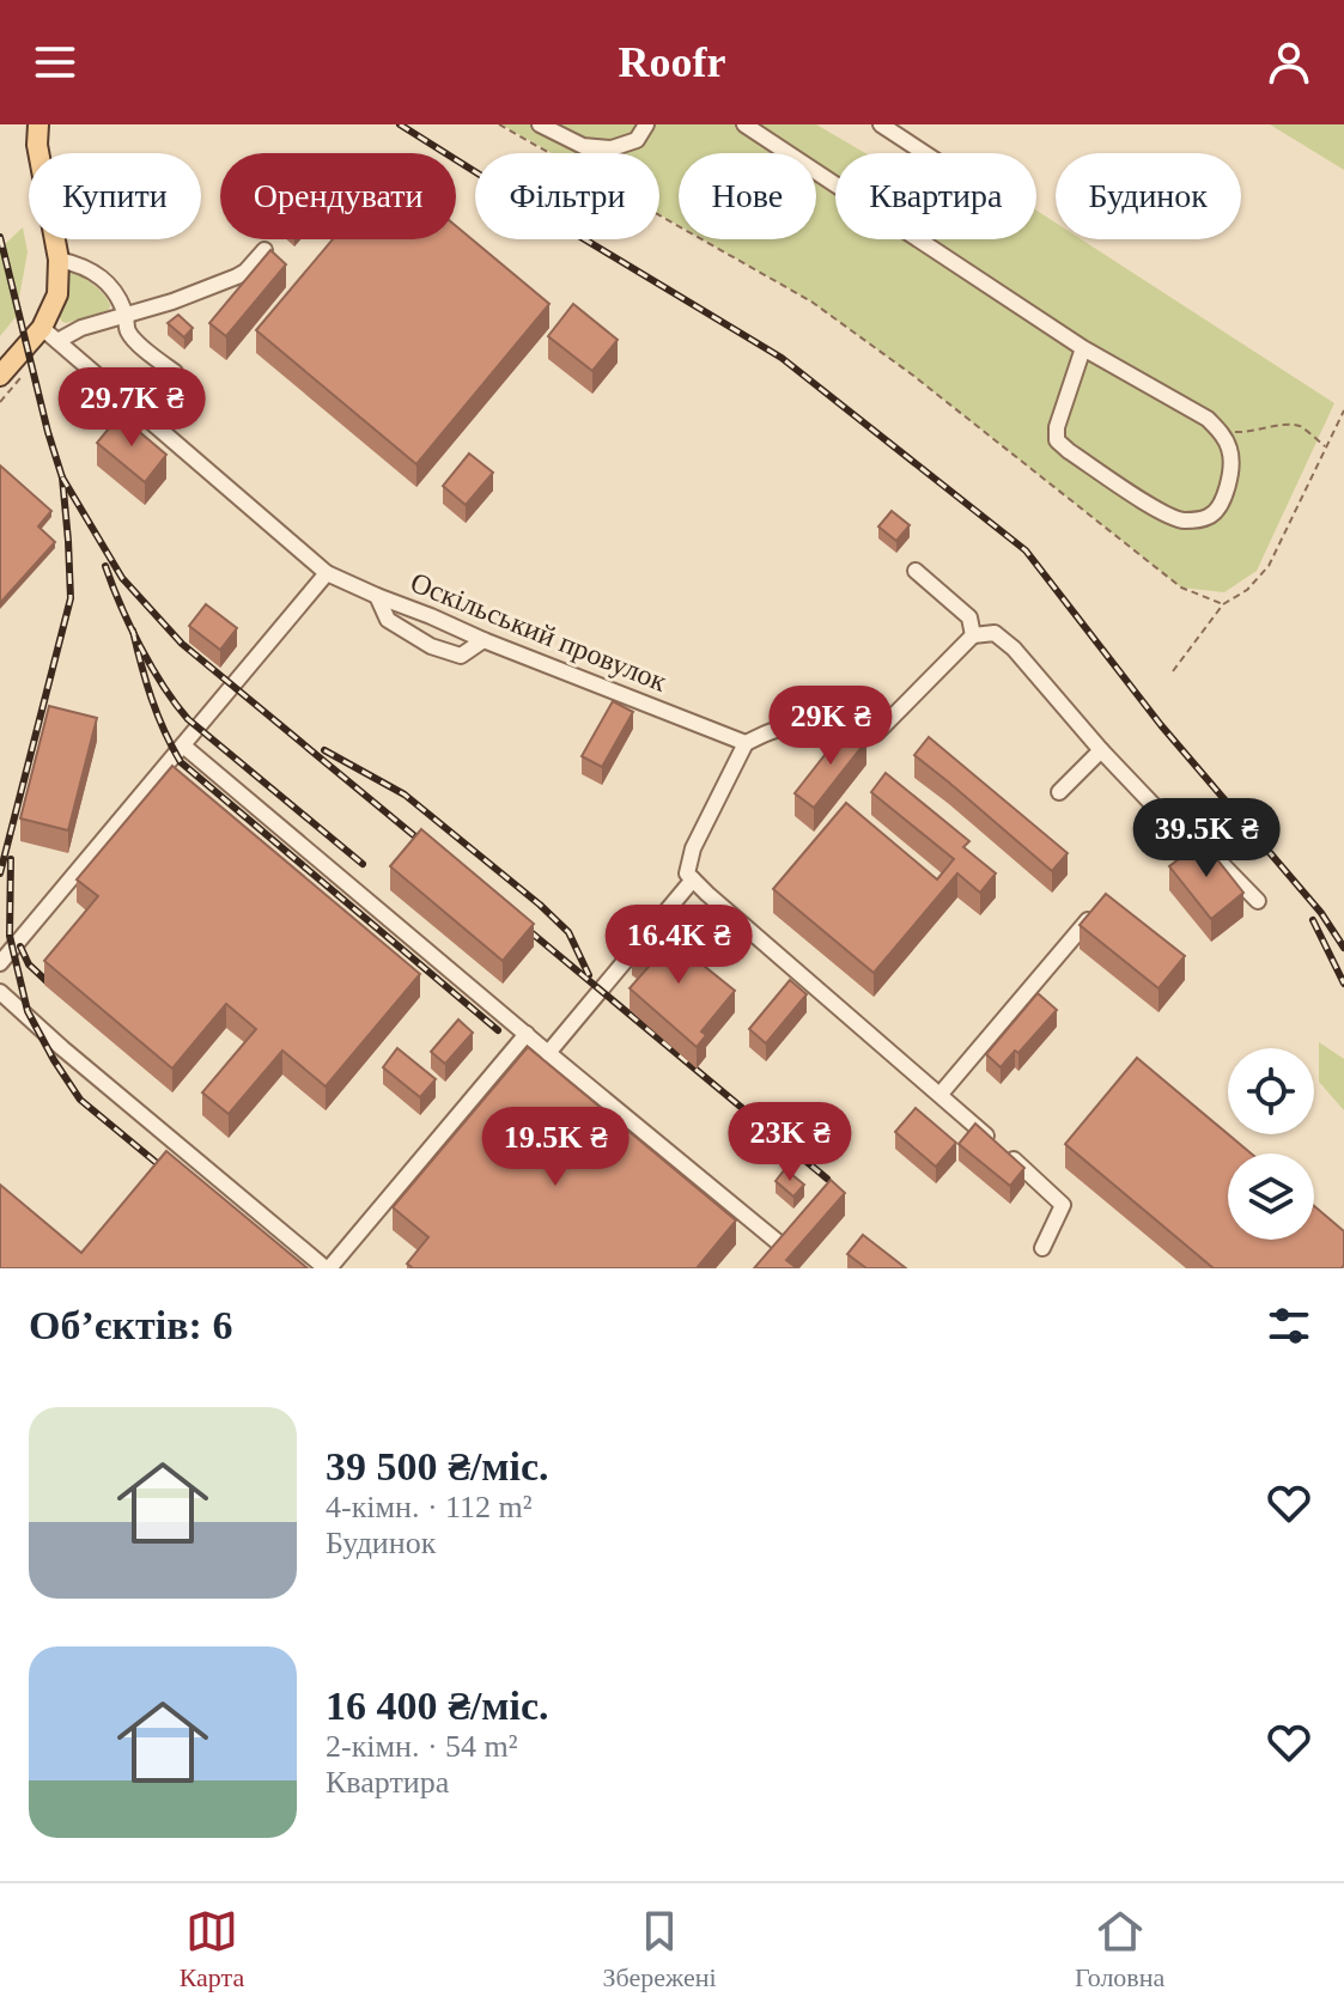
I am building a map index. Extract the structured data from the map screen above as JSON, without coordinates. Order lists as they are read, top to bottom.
{
  "streets": {
    "street": ["Оскільський провулок"]
  },
  "page": {
    "header": "Roofr",
    "chip": [
      "Купити",
      "Орендувати",
      "Фільтри",
      "Нове",
      "Квартира",
      "Будинок"
    ],
    "price": [
      "29.7K ₴",
      "29K ₴",
      "39.5K ₴",
      "16.4K ₴",
      "23K ₴",
      "19.5K ₴"
    ],
    "heading": "Об’єктів: 6",
    "list": [
      {
        "name": "39 500 ₴/міс.",
        "note": "4-кімн. · 112 m² · Будинок"
      },
      {
        "name": "16 400 ₴/міс.",
        "note": "2-кімн. · 54 m² · Квартира"
      }
    ],
    "tabs": ["Карта", "Збережені", "Головна"]
  }
}
